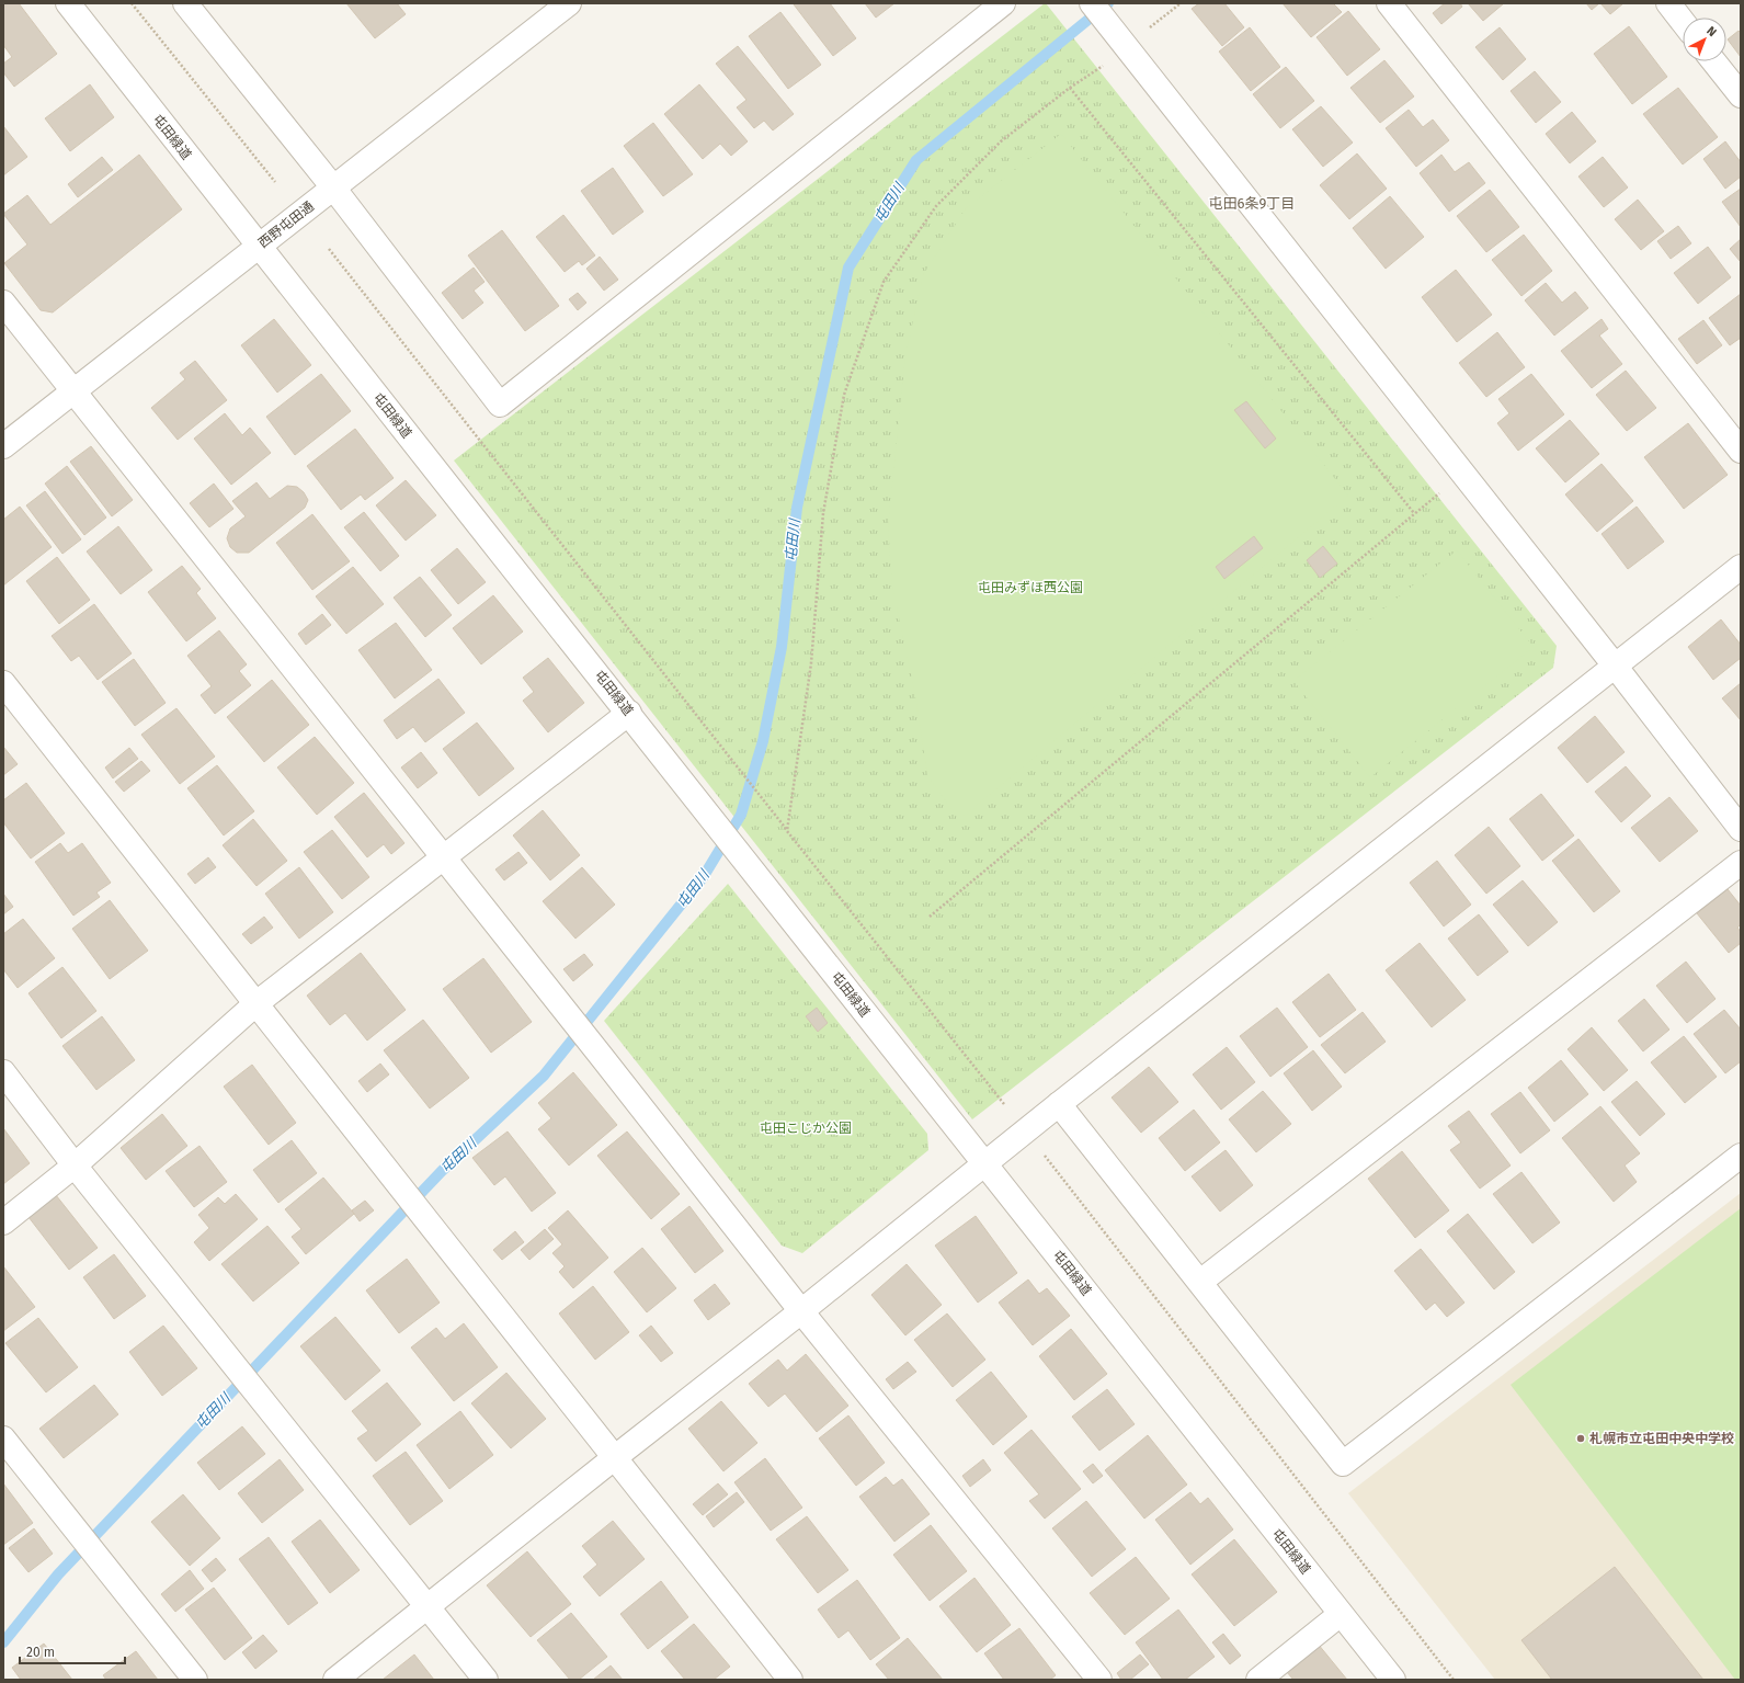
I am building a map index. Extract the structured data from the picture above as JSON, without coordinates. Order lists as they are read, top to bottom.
{
  "streets": {
    "street": ["屯田緑道", "西野屯田通"]
  },
  "crossings": [
    ["屯田緑道", "西野屯田通"]
  ],
  "districts": ["屯田6条9丁目"],
  "water": ["屯田川"],
  "parks": ["屯田みずほ西公園", "屯田こじか公園"],
  "places": ["札幌市立屯田中央中学校"],
  "scale_bar": "20 m",
  "north": "top right"
}
